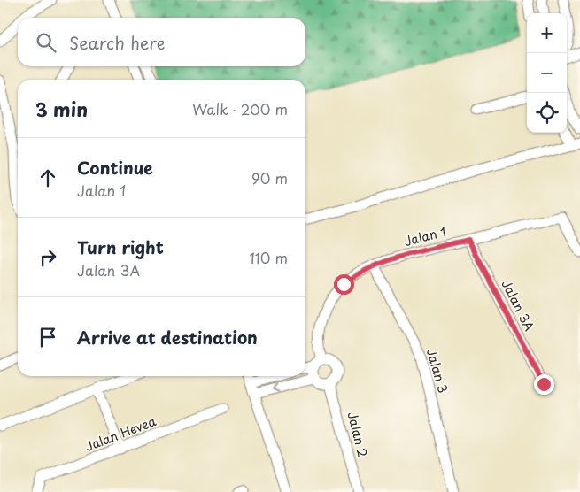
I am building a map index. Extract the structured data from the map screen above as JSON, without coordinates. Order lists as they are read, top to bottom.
{
  "streets": {
    "street": [
      "Jalan 1",
      "Jalan 3A",
      "Jalan 3",
      "Jalan Hevea",
      "Jalan 2"
    ]
  },
  "crossings": [
    ["Jalan 1", "Jalan 3A"],
    ["Jalan 1", "Jalan 3"],
    ["Jalan 1", "Jalan 2"]
  ],
  "page": {
    "map_buttons": ["+", "−"],
    "search": "Search here",
    "heading": ["3 min", "Walk · 200 m"],
    "list": [
      ["Continue", "Jalan 1", "90 m"],
      ["Turn right", "Jalan 3A", "110 m"],
      "Arrive at destination"
    ]
  }
}
